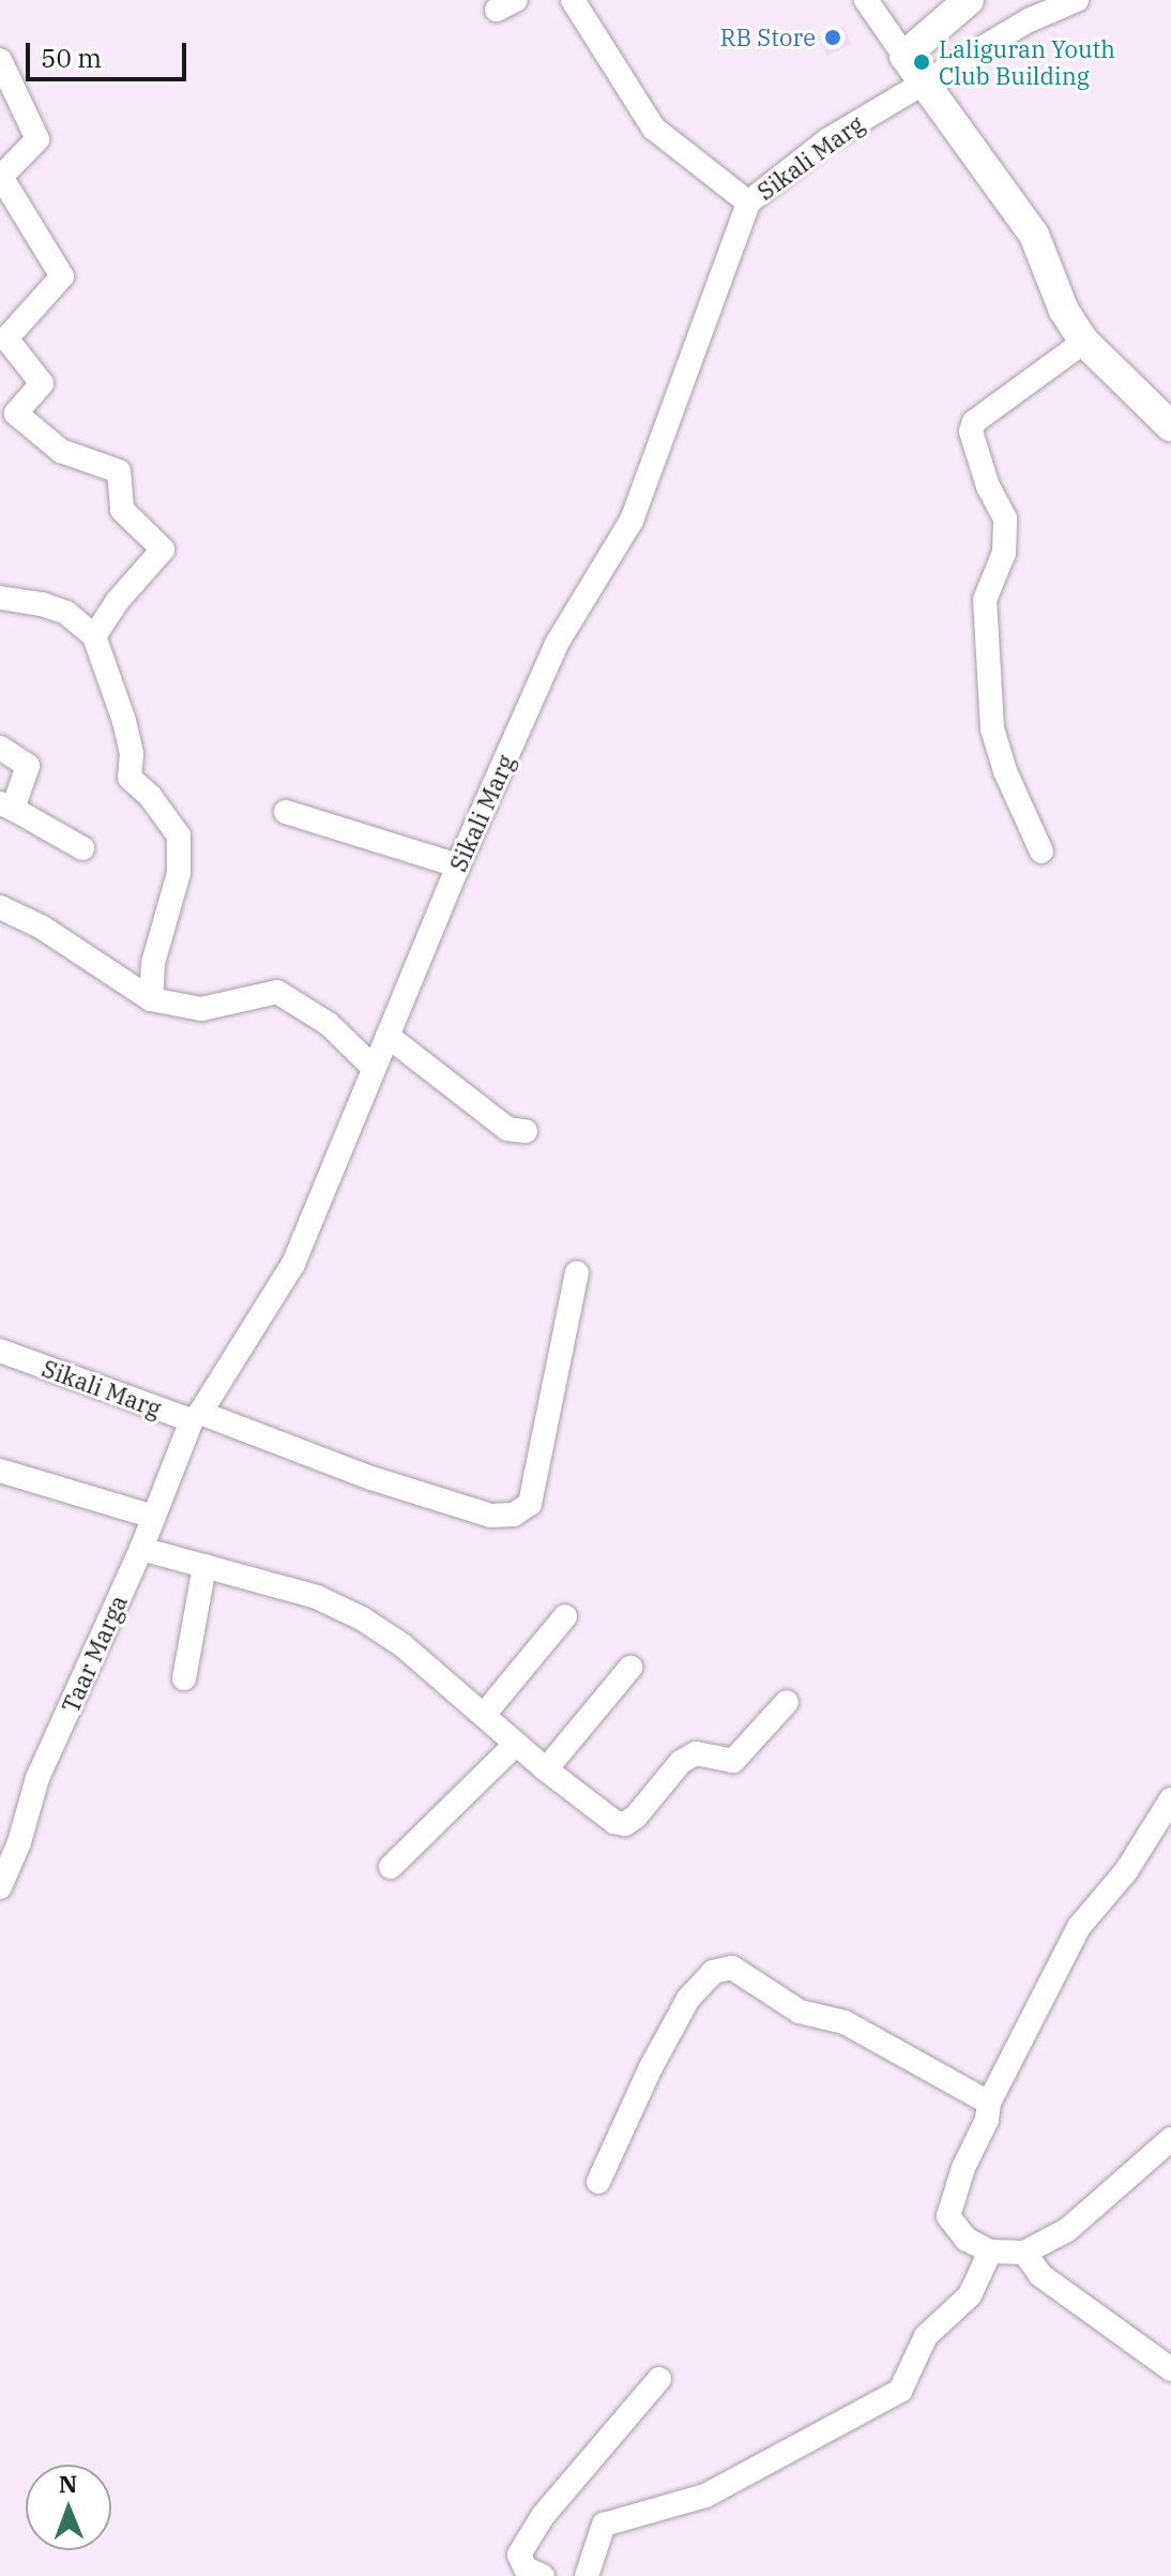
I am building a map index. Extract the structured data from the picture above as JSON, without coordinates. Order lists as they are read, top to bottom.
{
  "streets": {
    "street": ["Sikali Marg", "Taar Marga"]
  },
  "crossings": [
    ["Sikali Marg", "Taar Marga"]
  ],
  "places": ["RB Store", "Laliguran Youth Club Building"],
  "scale_bar": "50 m",
  "north": "top"
}
